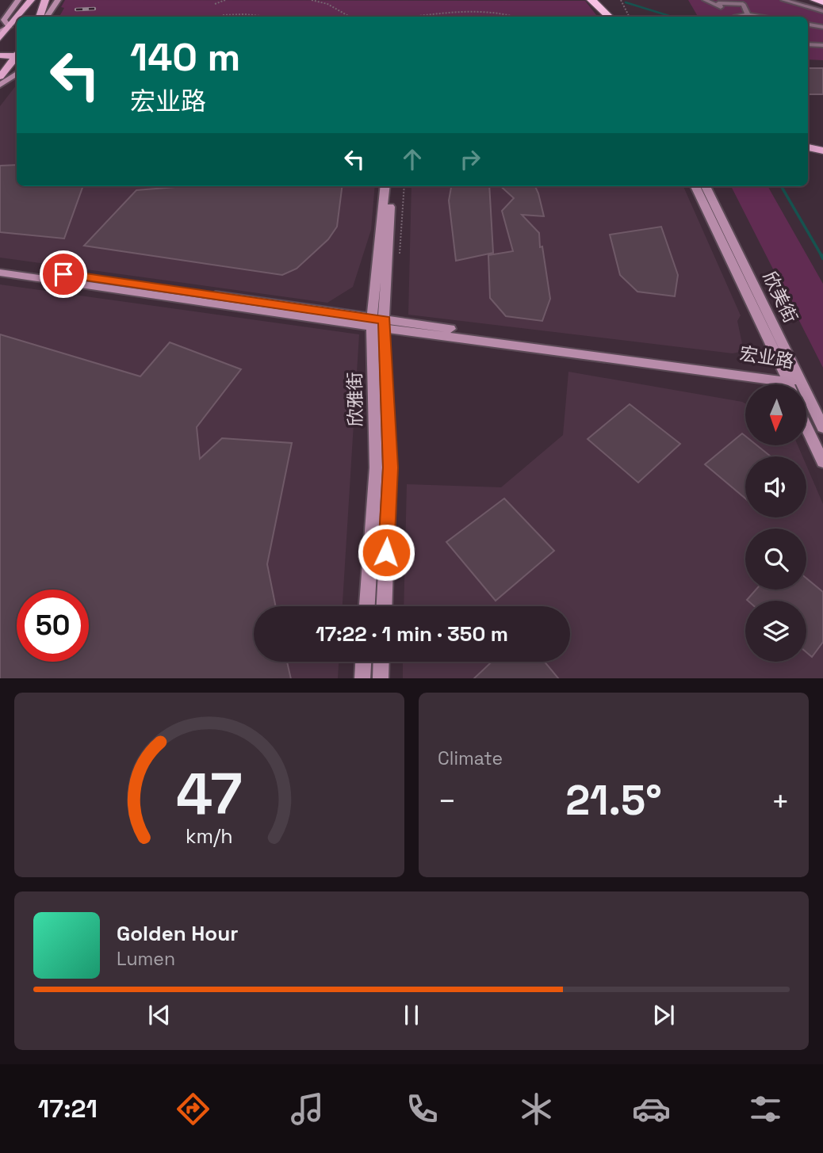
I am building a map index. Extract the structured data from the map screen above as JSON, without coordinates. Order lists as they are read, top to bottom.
{
  "streets": {
    "street": ["欣美街", "宏业路", "欣雅街"]
  },
  "crossings": [
    ["欣美街", "宏业路"],
    ["宏业路", "欣雅街"]
  ],
  "north": "bottom",
  "page": {
    "turn": ["140 m", "宏业路"],
    "limit": "50",
    "trip": "17:22 · 1 min · 350 m",
    "tile": "Climate",
    "heat": ["−", "21.5°", "+"],
    "song": ["Golden Hour", "Lumen"],
    "tabs": "17:21",
    "gauge": ["47", "km/h"]
  }
}
